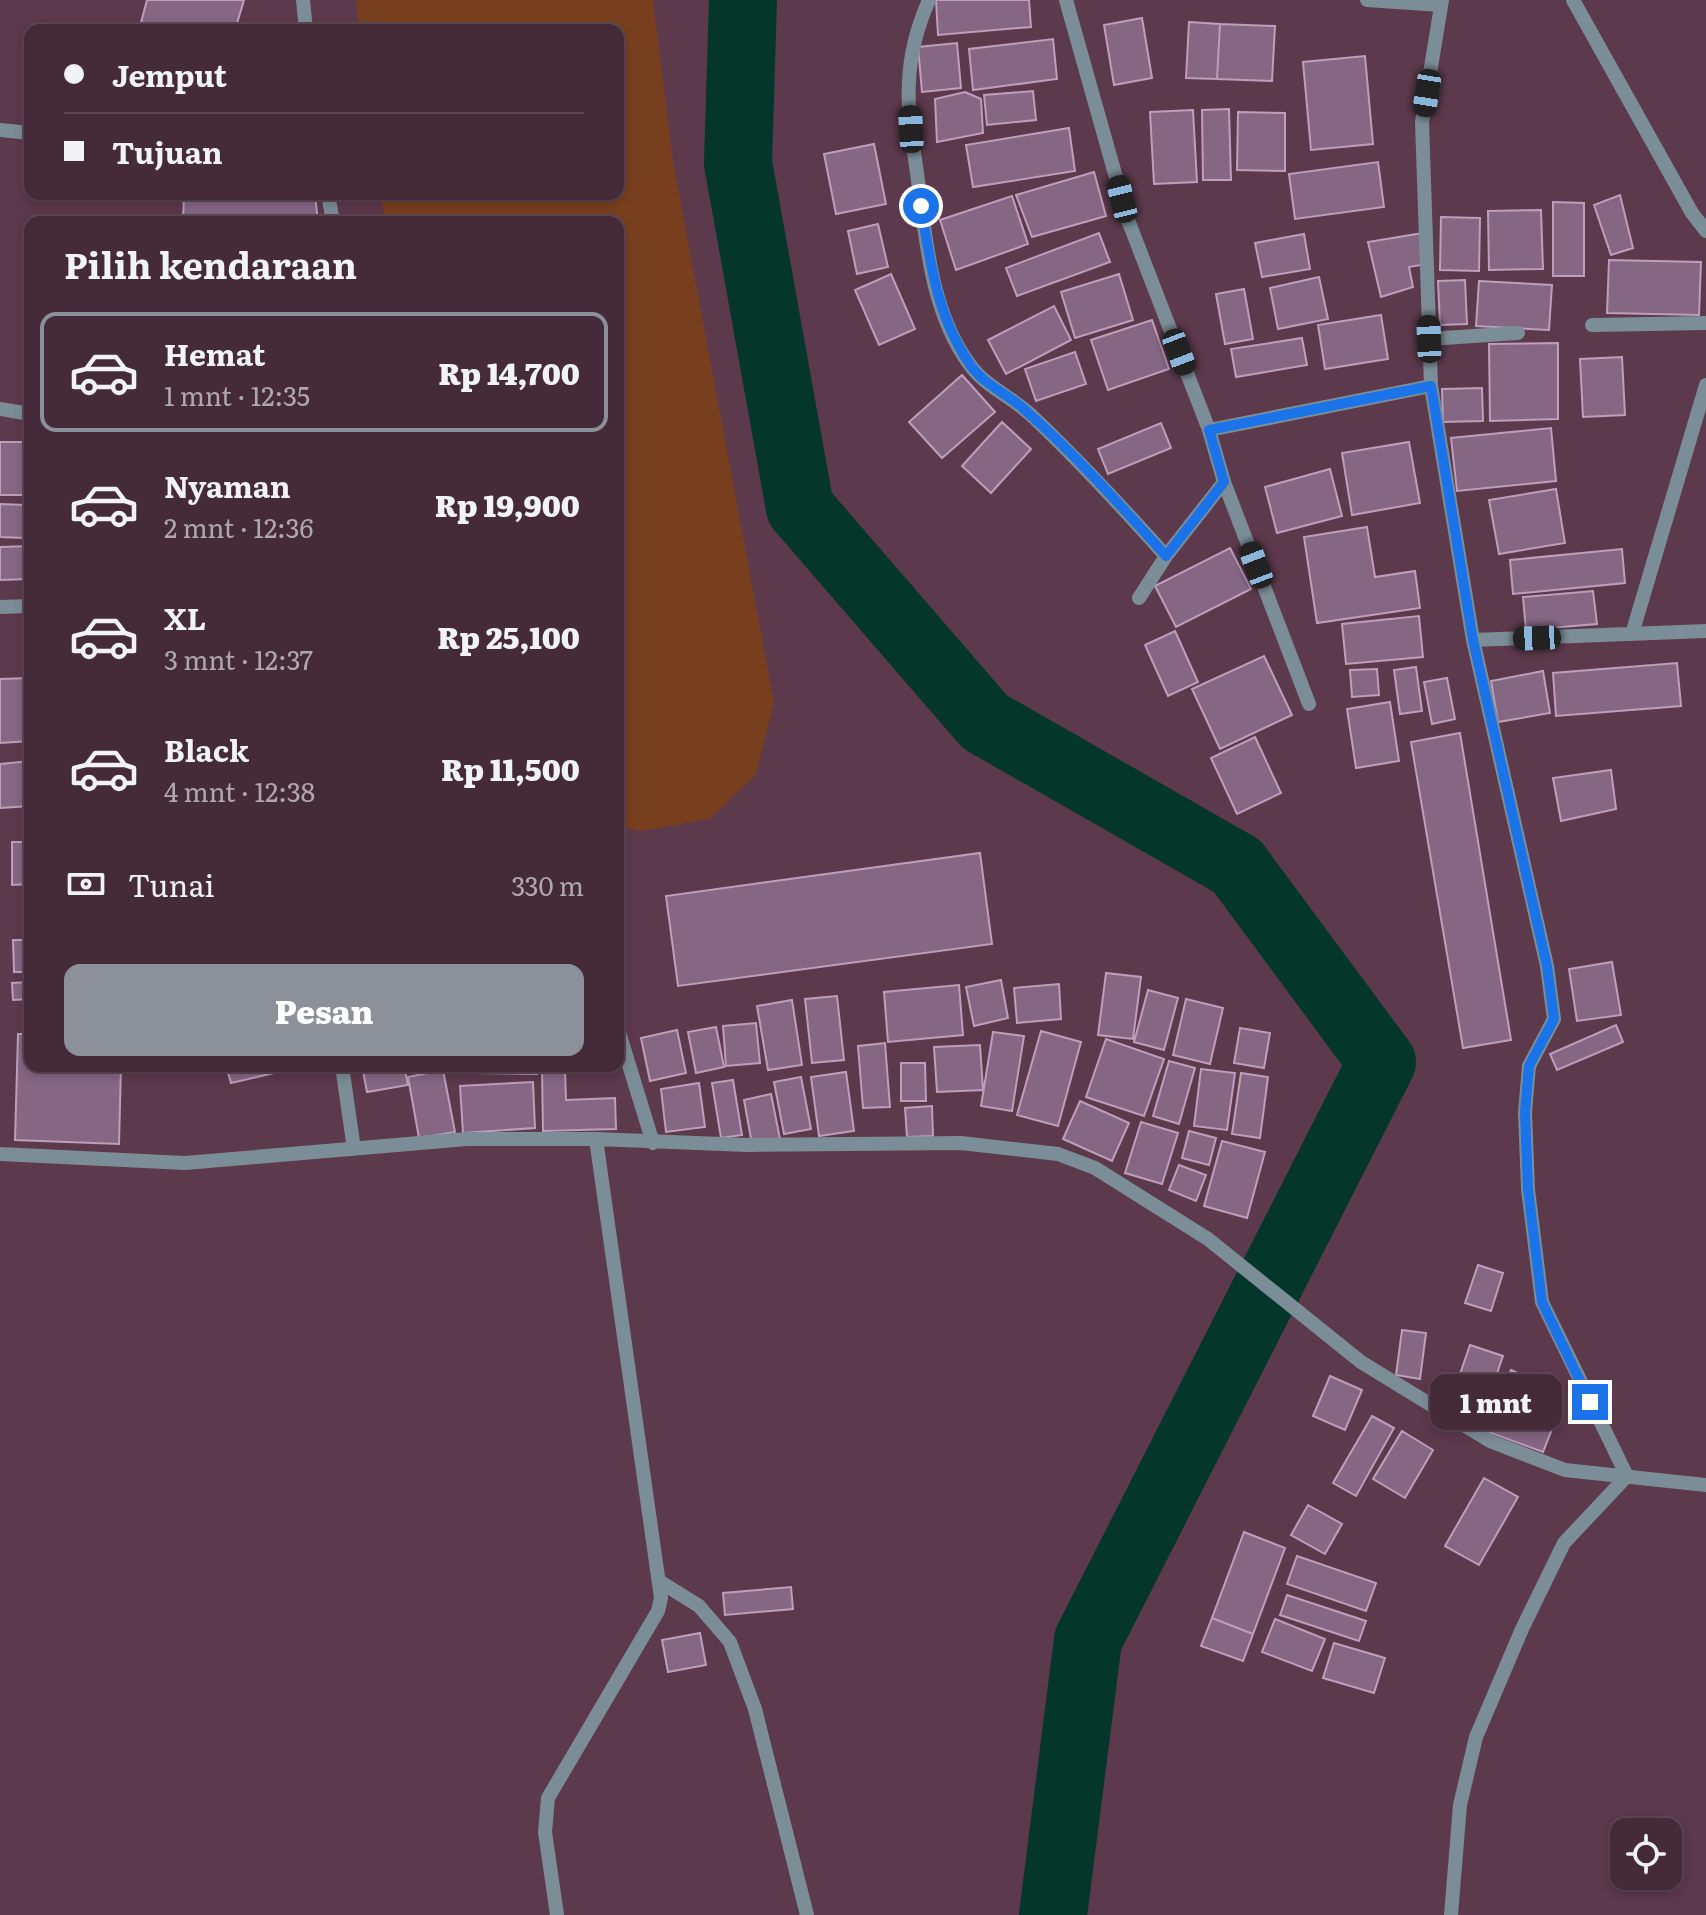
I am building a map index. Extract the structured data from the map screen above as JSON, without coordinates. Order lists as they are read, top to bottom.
{
  "page": {
    "banner": ["Jemput", "Tujuan"],
    "heading": "Pilih kendaraan",
    "list": [
      {
        "name": "Hemat",
        "note": "1 mnt · 12:35",
        "value": "Rp 14,700"
      },
      {
        "name": "Nyaman",
        "note": "2 mnt · 12:36",
        "value": "Rp 19,900"
      },
      {
        "name": "XL",
        "note": "3 mnt · 12:37",
        "value": "Rp 25,100"
      },
      {
        "name": "Black",
        "note": "4 mnt · 12:38",
        "value": "Rp 11,500"
      }
    ],
    "pay": ["Tunai", "330 m"],
    "buttons": "Pesan",
    "bubble": "1 mnt"
  }
}
